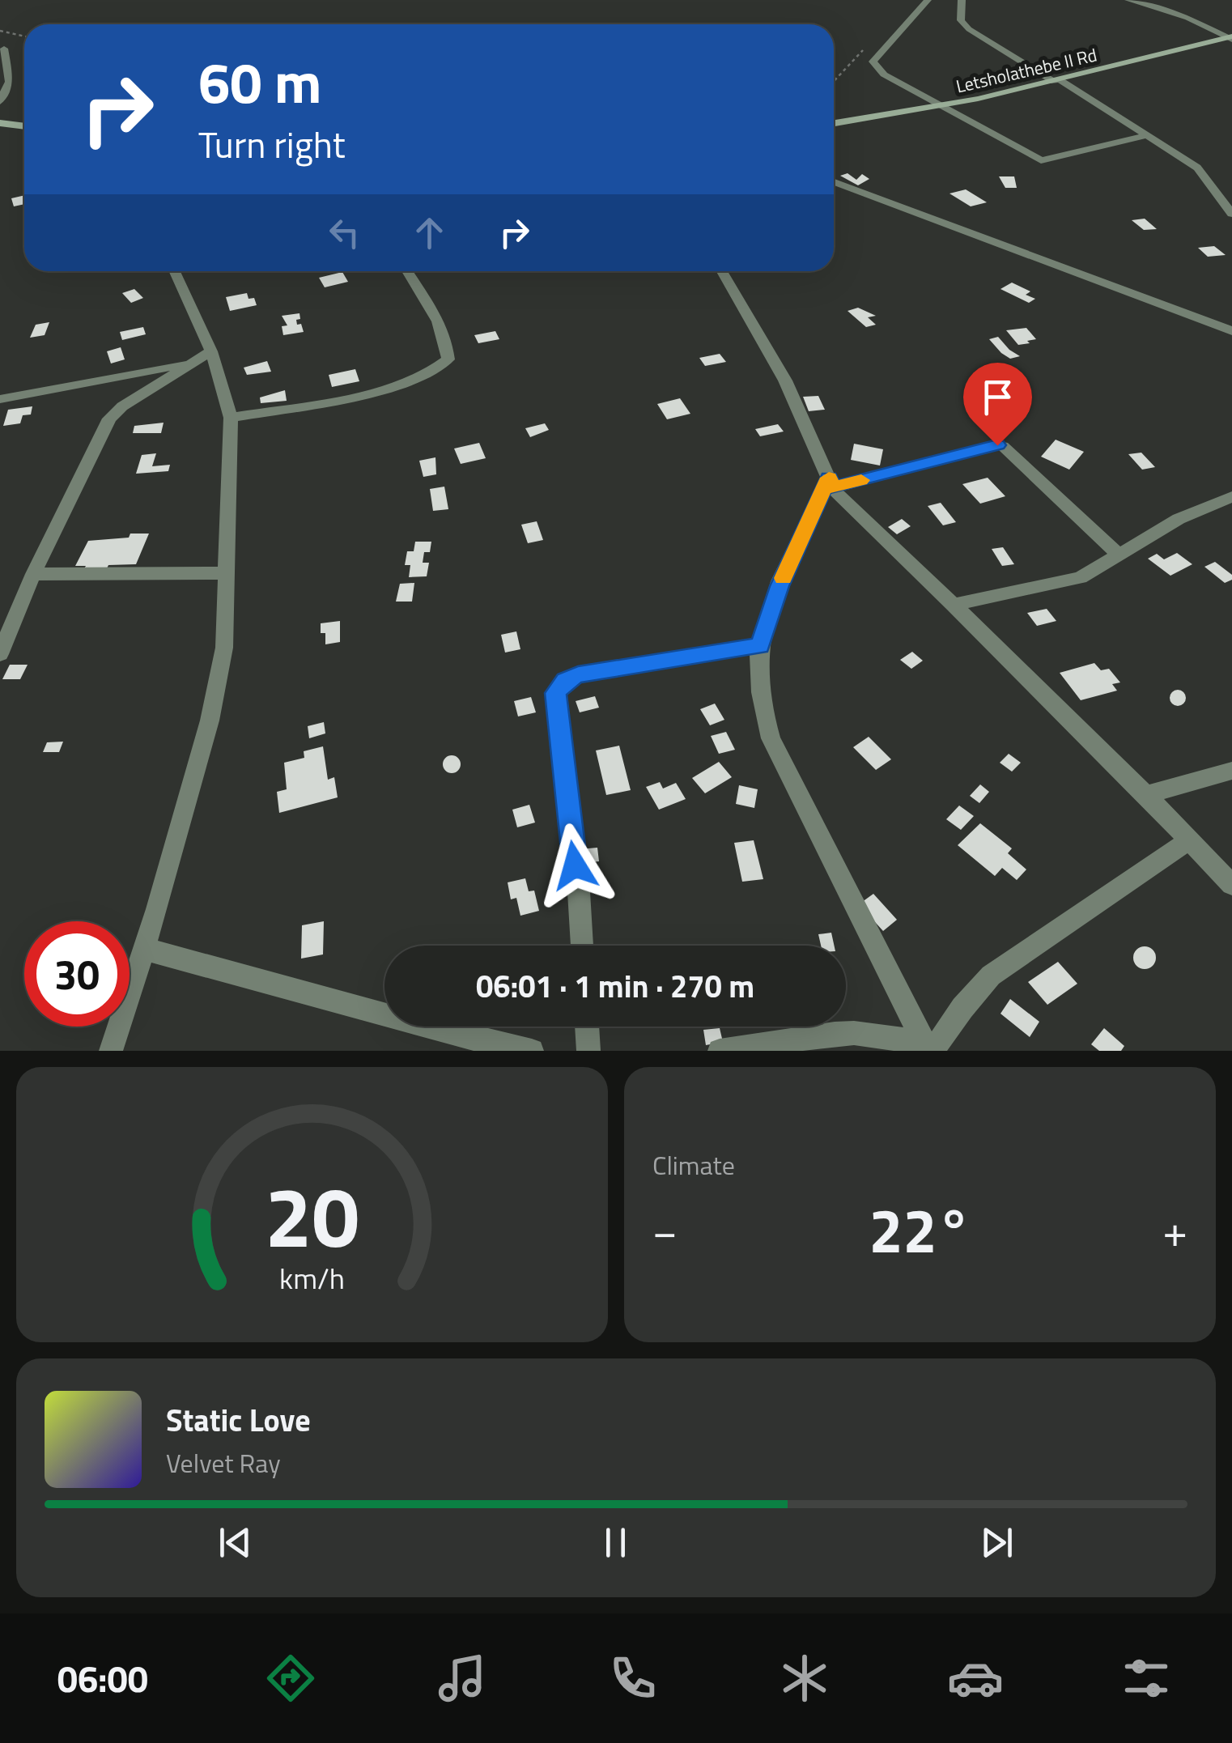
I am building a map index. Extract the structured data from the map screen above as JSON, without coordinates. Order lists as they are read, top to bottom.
{
  "streets": {
    "street": ["Letsholathebe II Rd"]
  },
  "page": {
    "turn": ["60 m", "Turn right"],
    "limit": "30",
    "trip": "06:01 · 1 min · 270 m",
    "tile": "Climate",
    "heat": ["−", "22°", "+"],
    "song": ["Static Love", "Velvet Ray"],
    "tabs": "06:00",
    "gauge": ["20", "km/h"]
  }
}
